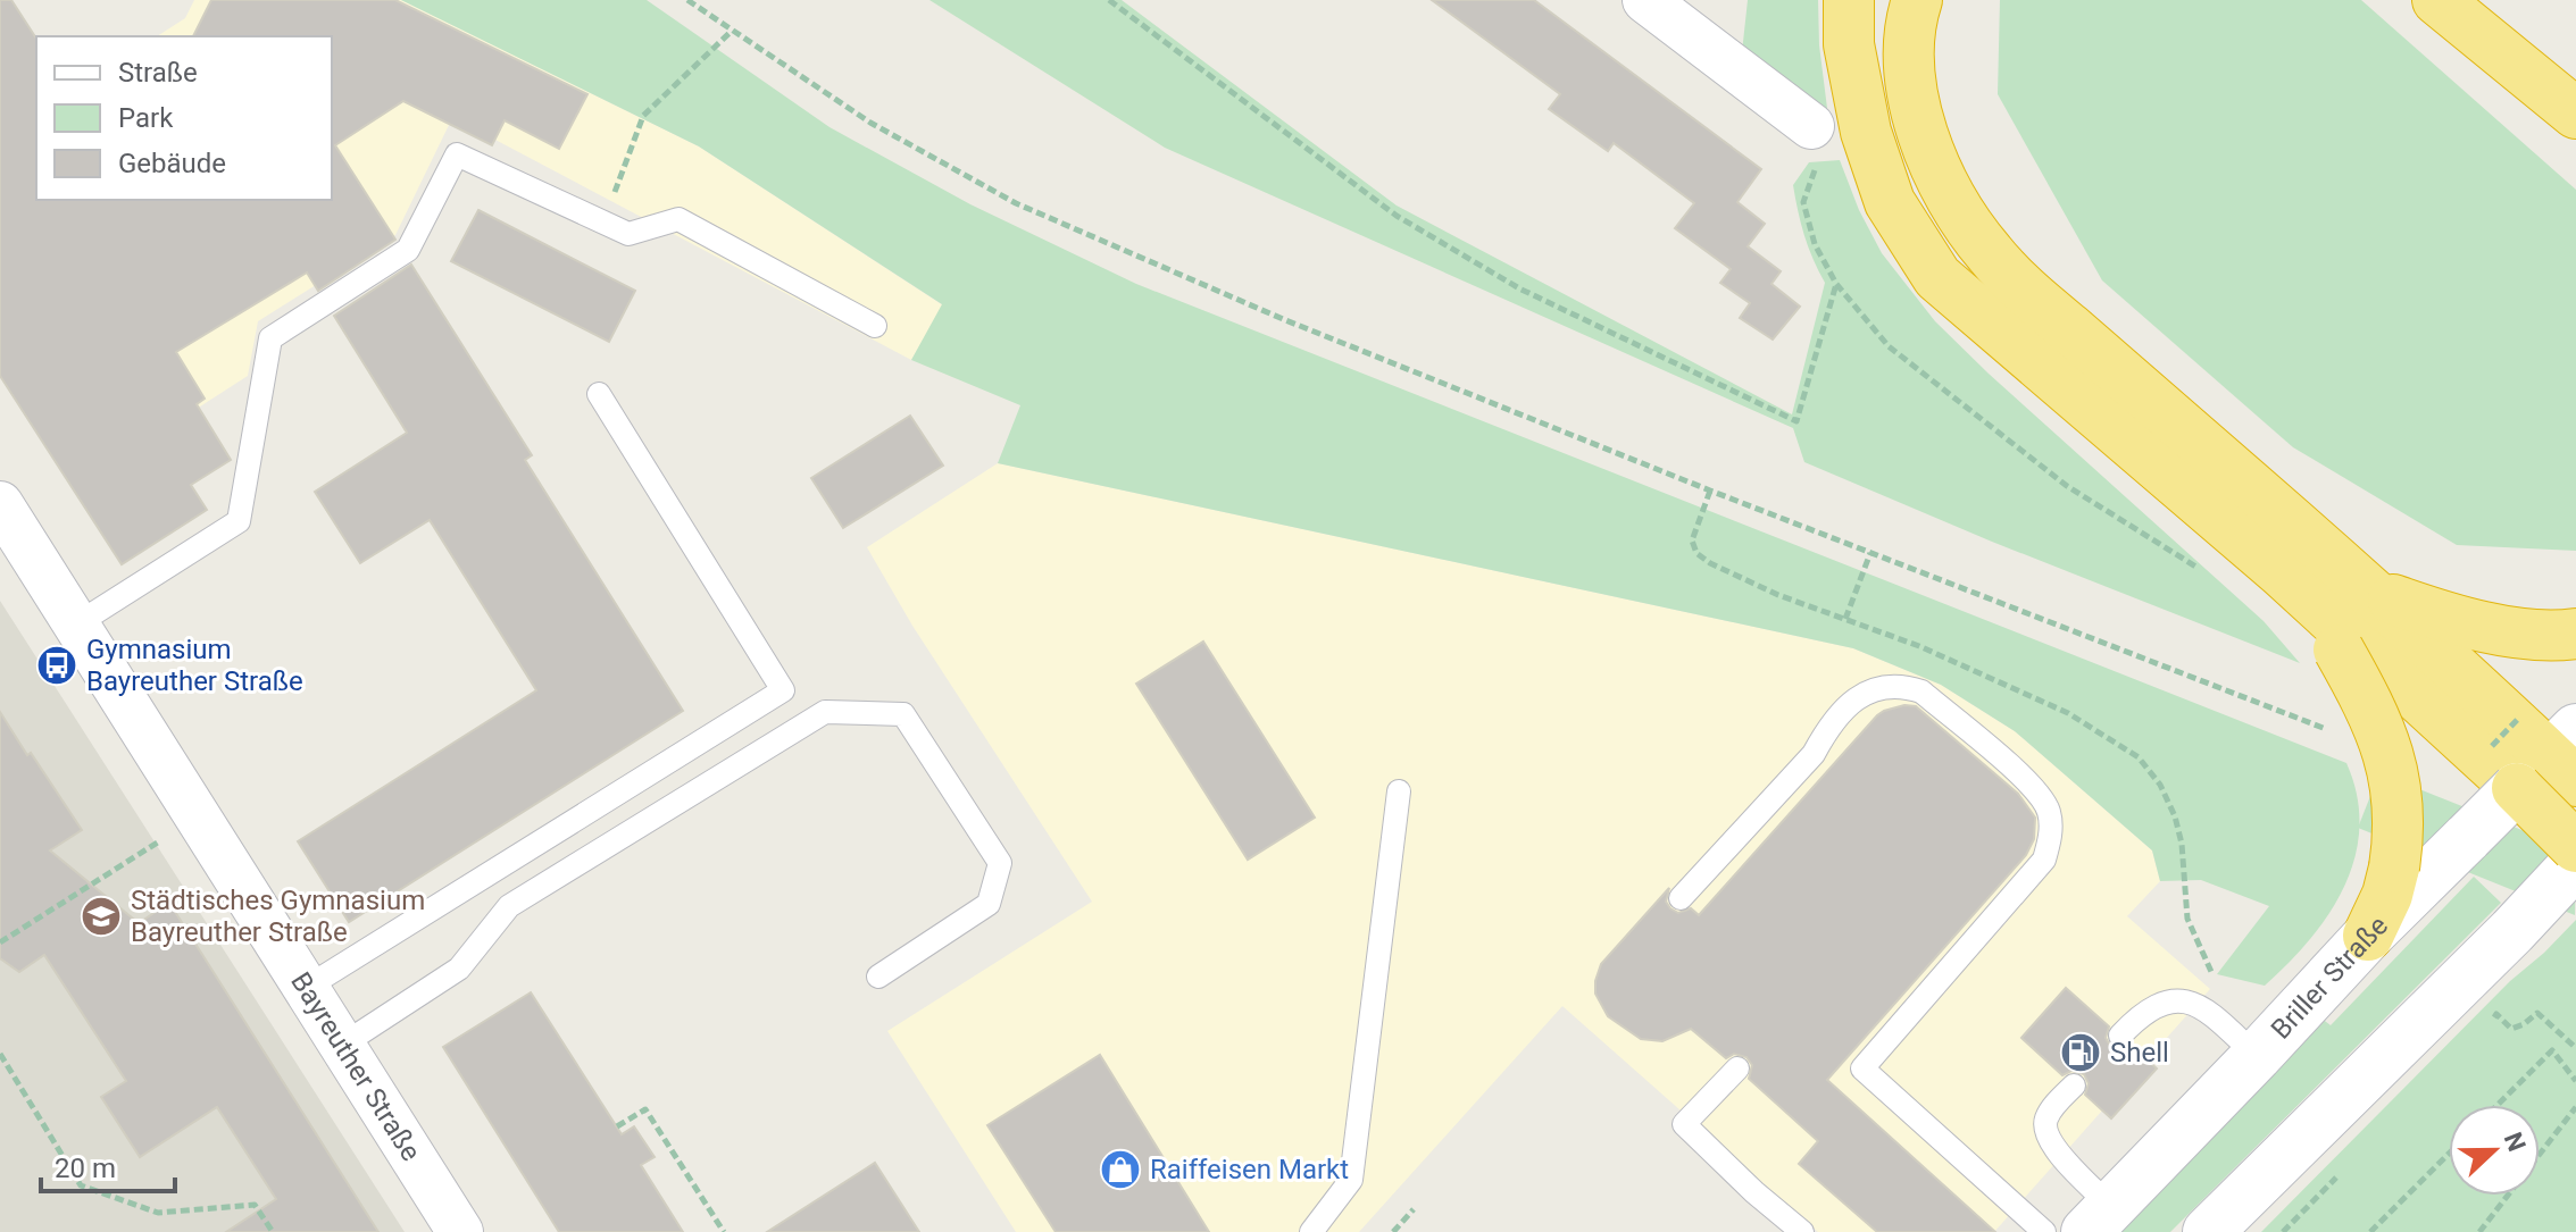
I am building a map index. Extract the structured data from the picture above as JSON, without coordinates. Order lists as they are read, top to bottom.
{
  "streets": {
    "main road": ["Briller Straße"],
    "street": ["Bayreuther Straße"]
  },
  "places": {
    "bus stop": ["Gymnasium Bayreuther Straße"],
    "school or university": ["Städtisches Gymnasium Bayreuther Straße"],
    "fuel station": ["Shell"],
    "shop": ["Raiffeisen Markt"]
  },
  "legend": ["Straße", "Park", "Gebäude"],
  "scale_bar": "20 m",
  "north": "right"
}
